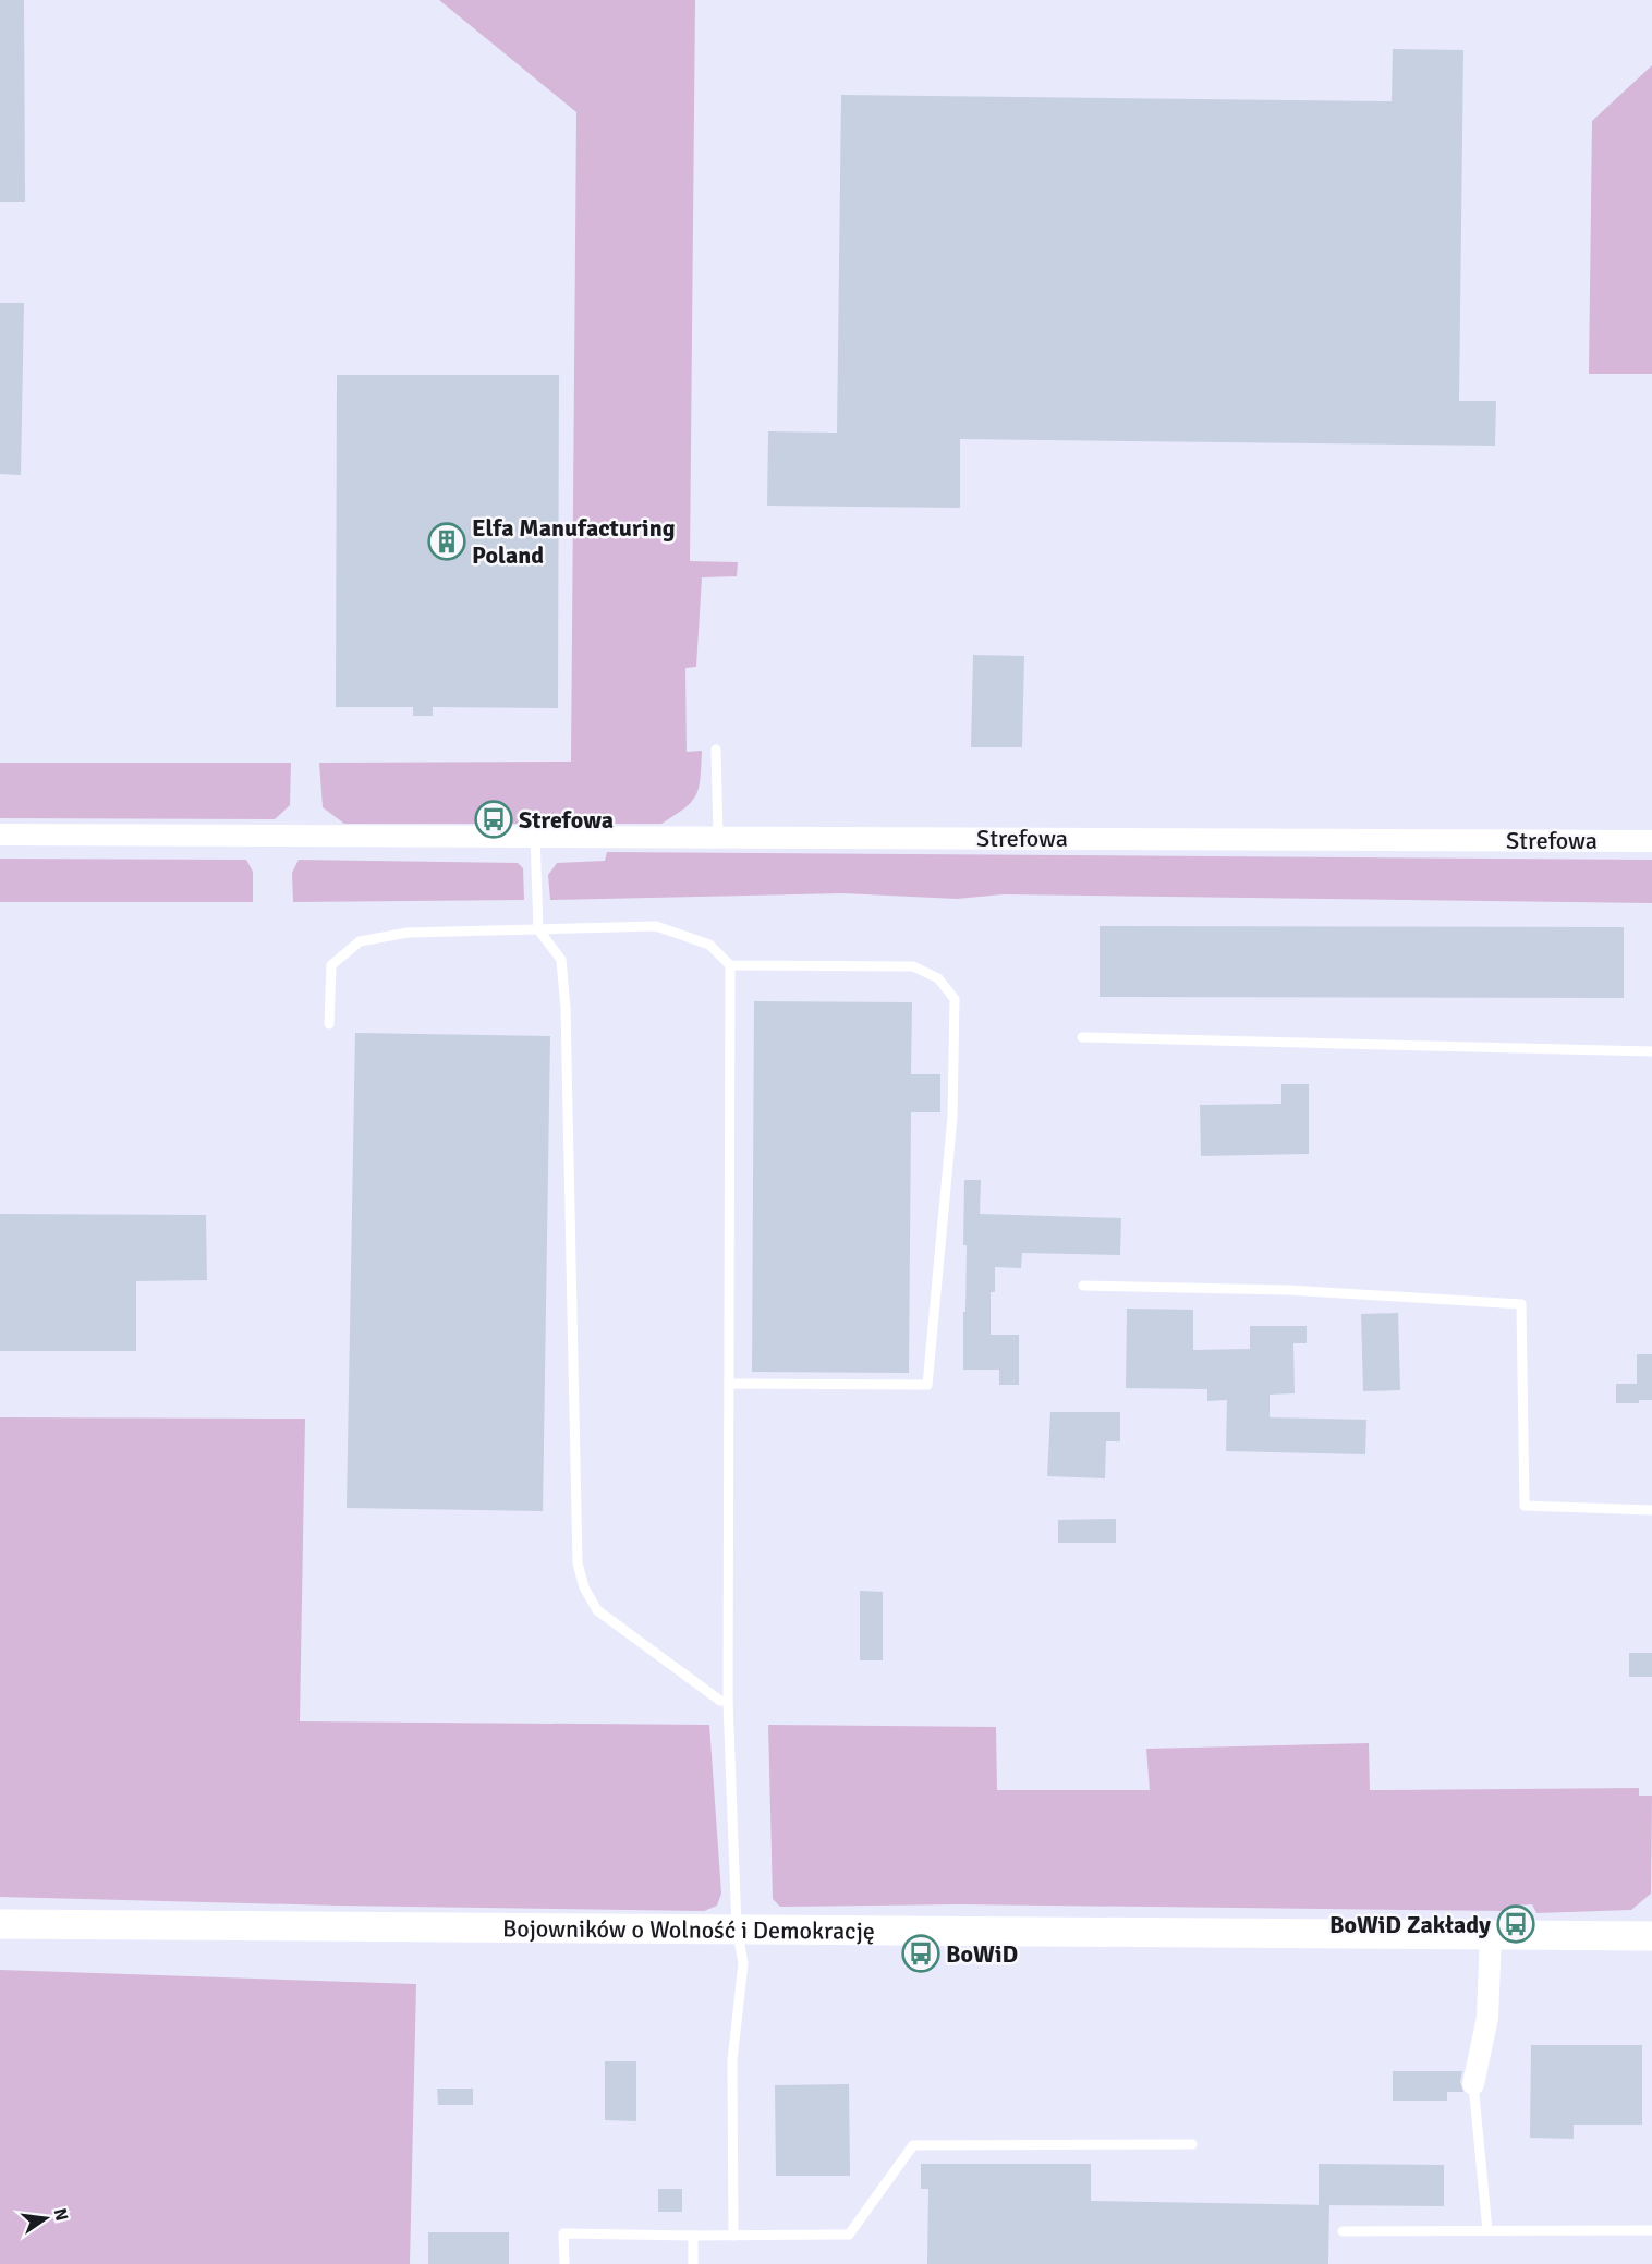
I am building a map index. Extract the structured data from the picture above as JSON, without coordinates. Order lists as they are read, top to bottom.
{
  "streets": {
    "main road": ["Bojowników o Wolność i Demokrację"],
    "street": ["Strefowa"]
  },
  "places": {
    "building": ["Elfa Manufacturing Poland"],
    "bus stop": ["Strefowa", "BoWiD Zakłady", "BoWiD"]
  },
  "north": "right"
}
